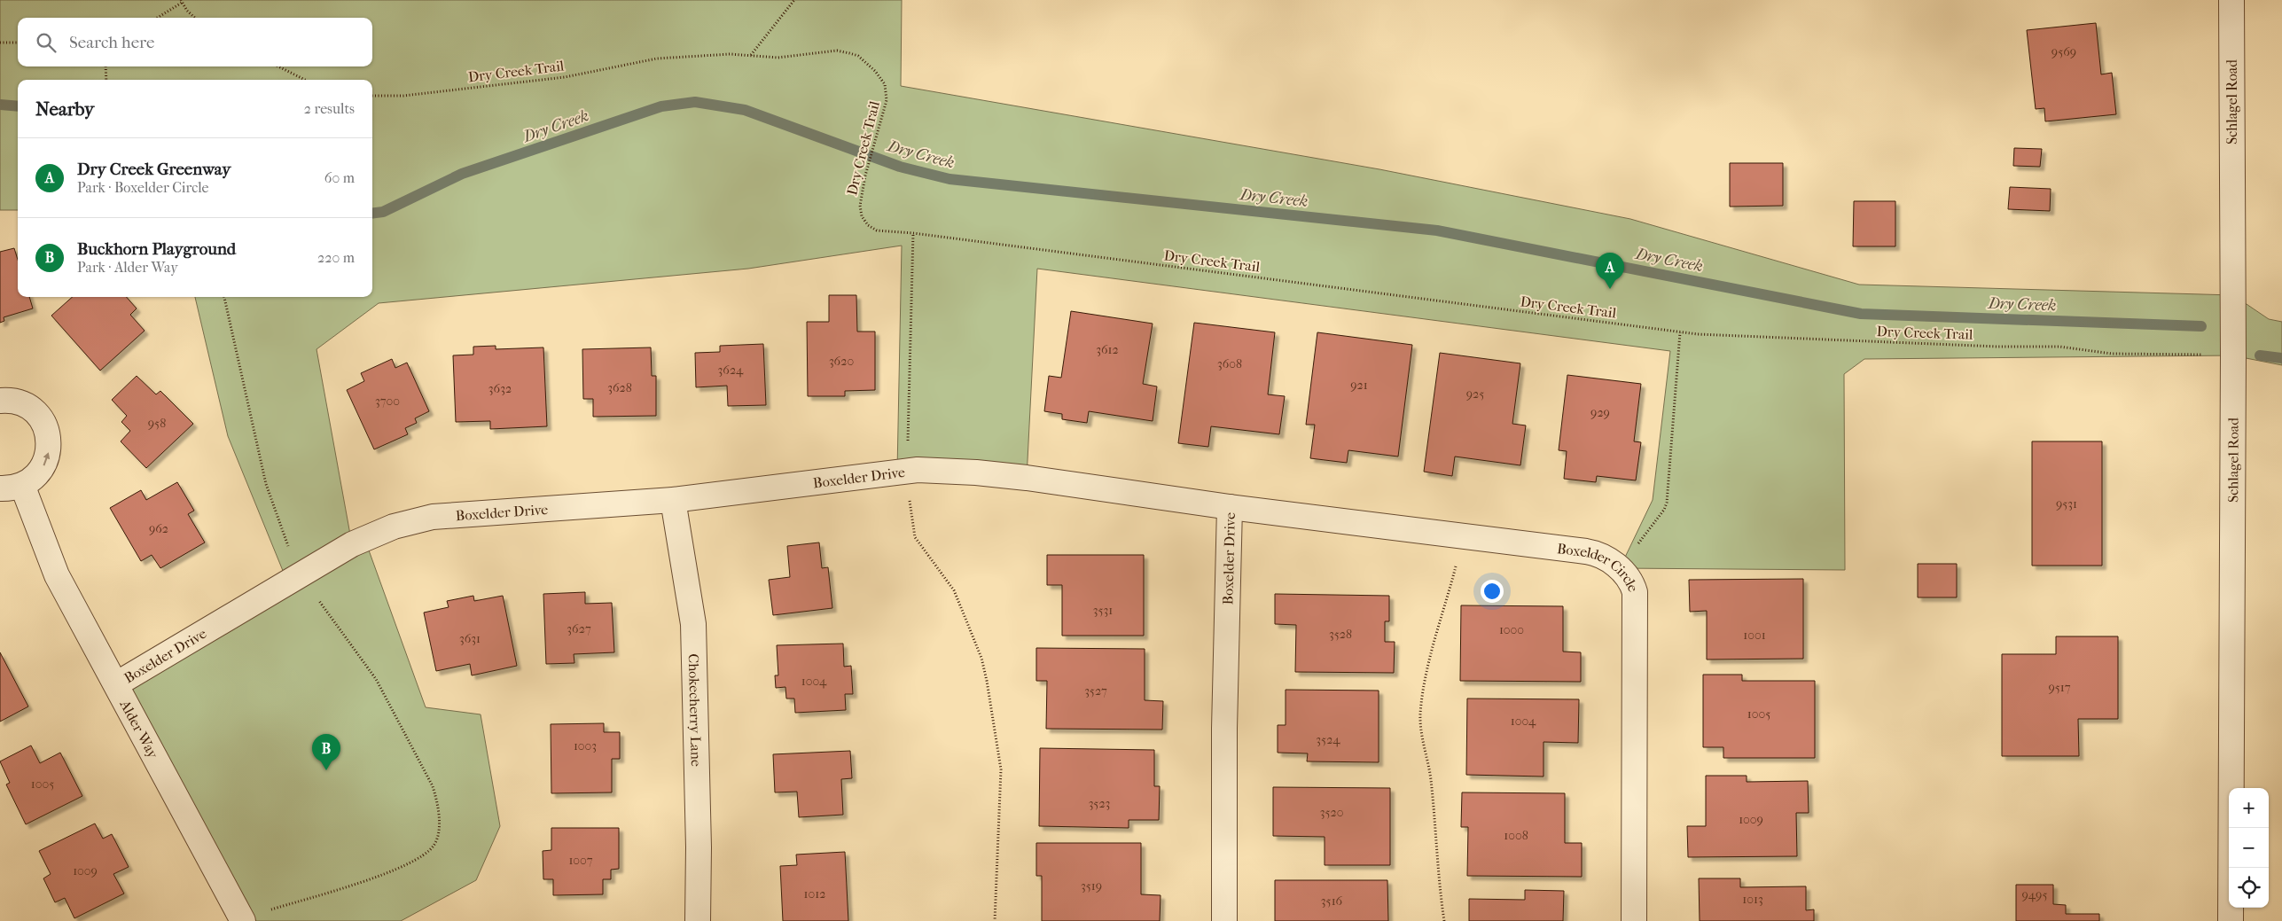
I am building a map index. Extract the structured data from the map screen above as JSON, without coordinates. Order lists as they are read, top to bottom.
{
  "streets": {
    "street": [
      "Schlagel Road",
      "Boxelder Drive",
      "Boxelder Circle",
      "Chokecherry Lane",
      "Alder Way"
    ],
    "path": ["Dry Creek Trail"]
  },
  "crossings": [
    ["Dry Creek Trail", "Schlagel Road"],
    ["Boxelder Drive", "Boxelder Circle"],
    ["Boxelder Drive", "Chokecherry Lane"],
    ["Boxelder Drive", "Alder Way"]
  ],
  "water": ["Dry Creek"],
  "house_numbers": [
    "9569",
    "3612",
    "3620",
    "3608",
    "3624",
    "921",
    "3628",
    "3632",
    "925",
    "3700",
    "929",
    "958",
    "9531",
    "962",
    "3531",
    "3627",
    "1000",
    "3528",
    "1001",
    "3631",
    "1004",
    "9517",
    "3527",
    "1005",
    "1004",
    "3524",
    "1003",
    "1005",
    "3523",
    "3520",
    "1009",
    "1008",
    "1007",
    "1009",
    "3519",
    "1012",
    "9495",
    "1013",
    "3516"
  ],
  "page": {
    "search": "Search here",
    "heading": ["Nearby", "2 results"],
    "list": [
      {
        "mark": "A",
        "name": "Dry Creek Greenway",
        "note": "Park · Boxelder Circle",
        "value": "60 m"
      },
      {
        "mark": "B",
        "name": "Buckhorn Playground",
        "note": "Park · Alder Way",
        "value": "220 m"
      }
    ],
    "pins": ["A", "B"],
    "map_buttons": ["+", "−"]
  }
}
